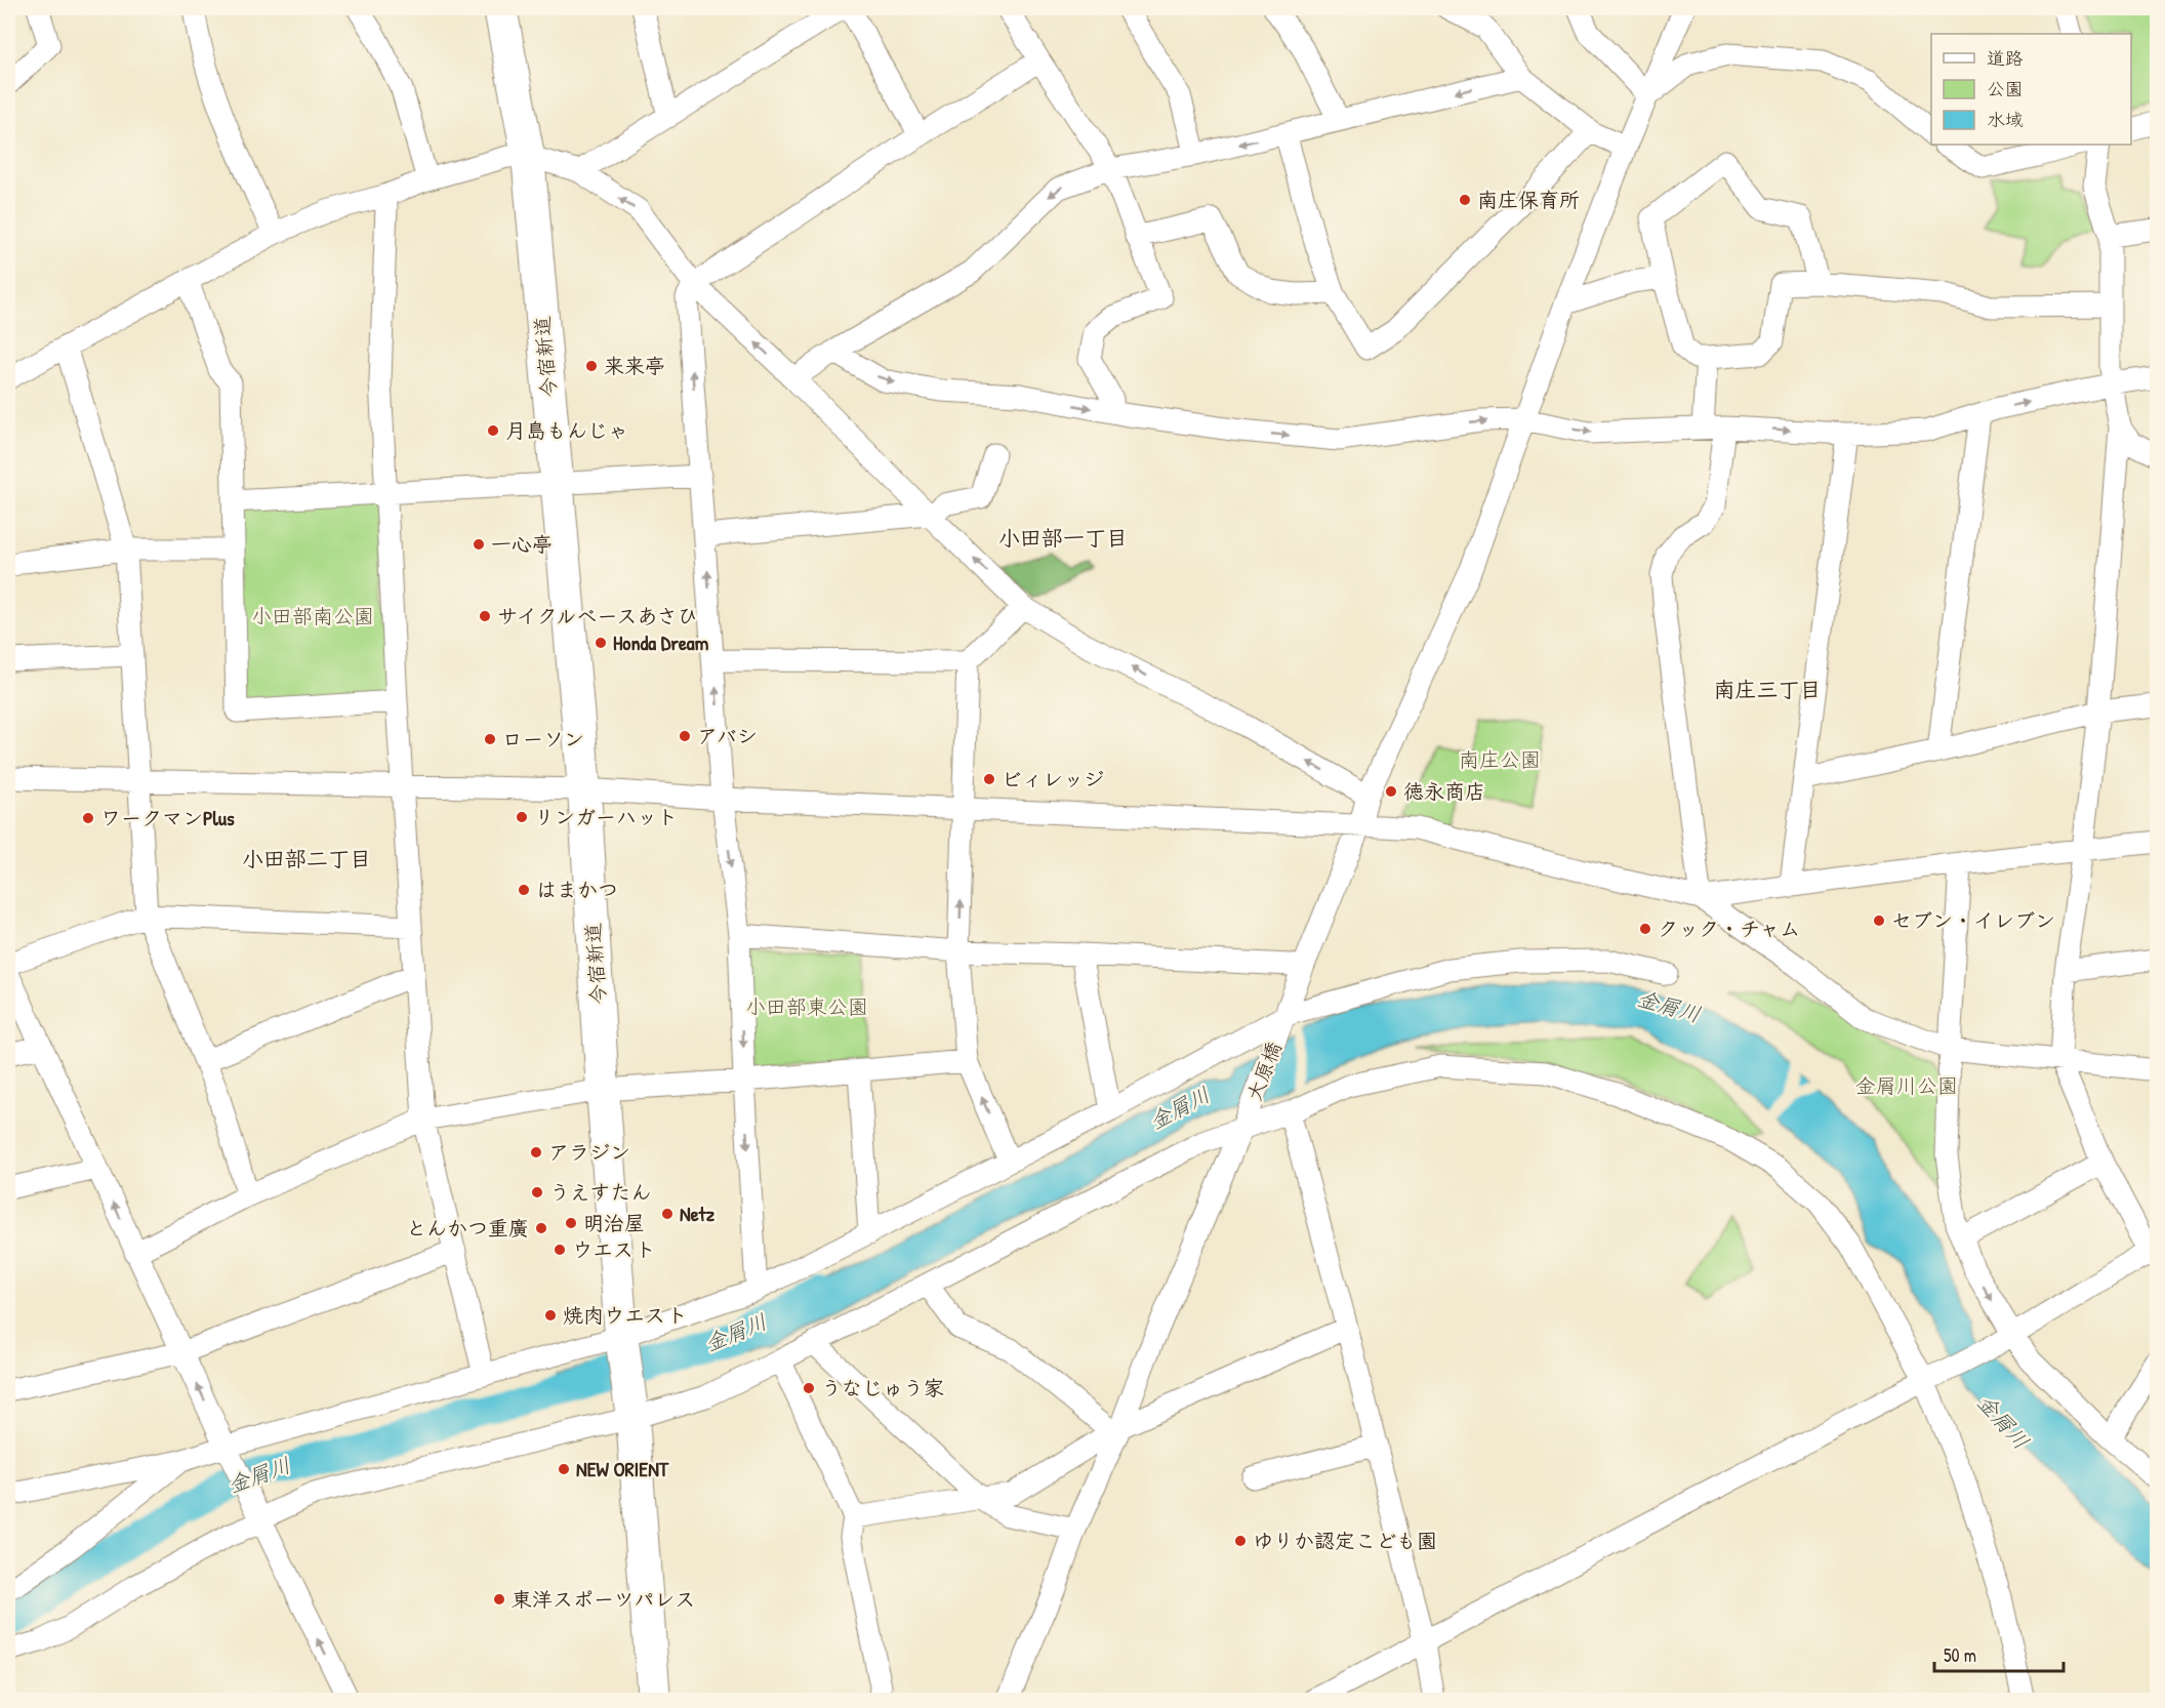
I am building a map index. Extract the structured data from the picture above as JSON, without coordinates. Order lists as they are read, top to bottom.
{
  "streets": {
    "highway": ["今宿新道"],
    "street": ["大原橋"]
  },
  "districts": ["小田部一丁目", "南庄三丁目", "小田部二丁目"],
  "water": ["金屑川"],
  "parks": [
    "小田部南公園",
    "南庄公園",
    "小田部東公園",
    "金屑川公園"
  ],
  "places": [
    "南庄保育所",
    "来来亭",
    "月島もんじゃ",
    "一心亭",
    "サイクルベースあさひ",
    "Honda Dream",
    "アバシ",
    "ローソン",
    "ビィレッジ",
    "徳永商店",
    "リンガーハット",
    "ワークマンPlus",
    "はまかつ",
    "セブン・イレブン",
    "クック・チャム",
    "アラジン",
    "うえすたん",
    "Netz",
    "明治屋",
    "とんかつ重廣",
    "ウエスト",
    "焼肉ウエスト",
    "うなじゅう家",
    "NEW ORIENT",
    "ゆりか認定こども園",
    "東洋スポーツパレス"
  ],
  "legend": ["道路", "公園", "水域"],
  "scale_bar": "50 m"
}
